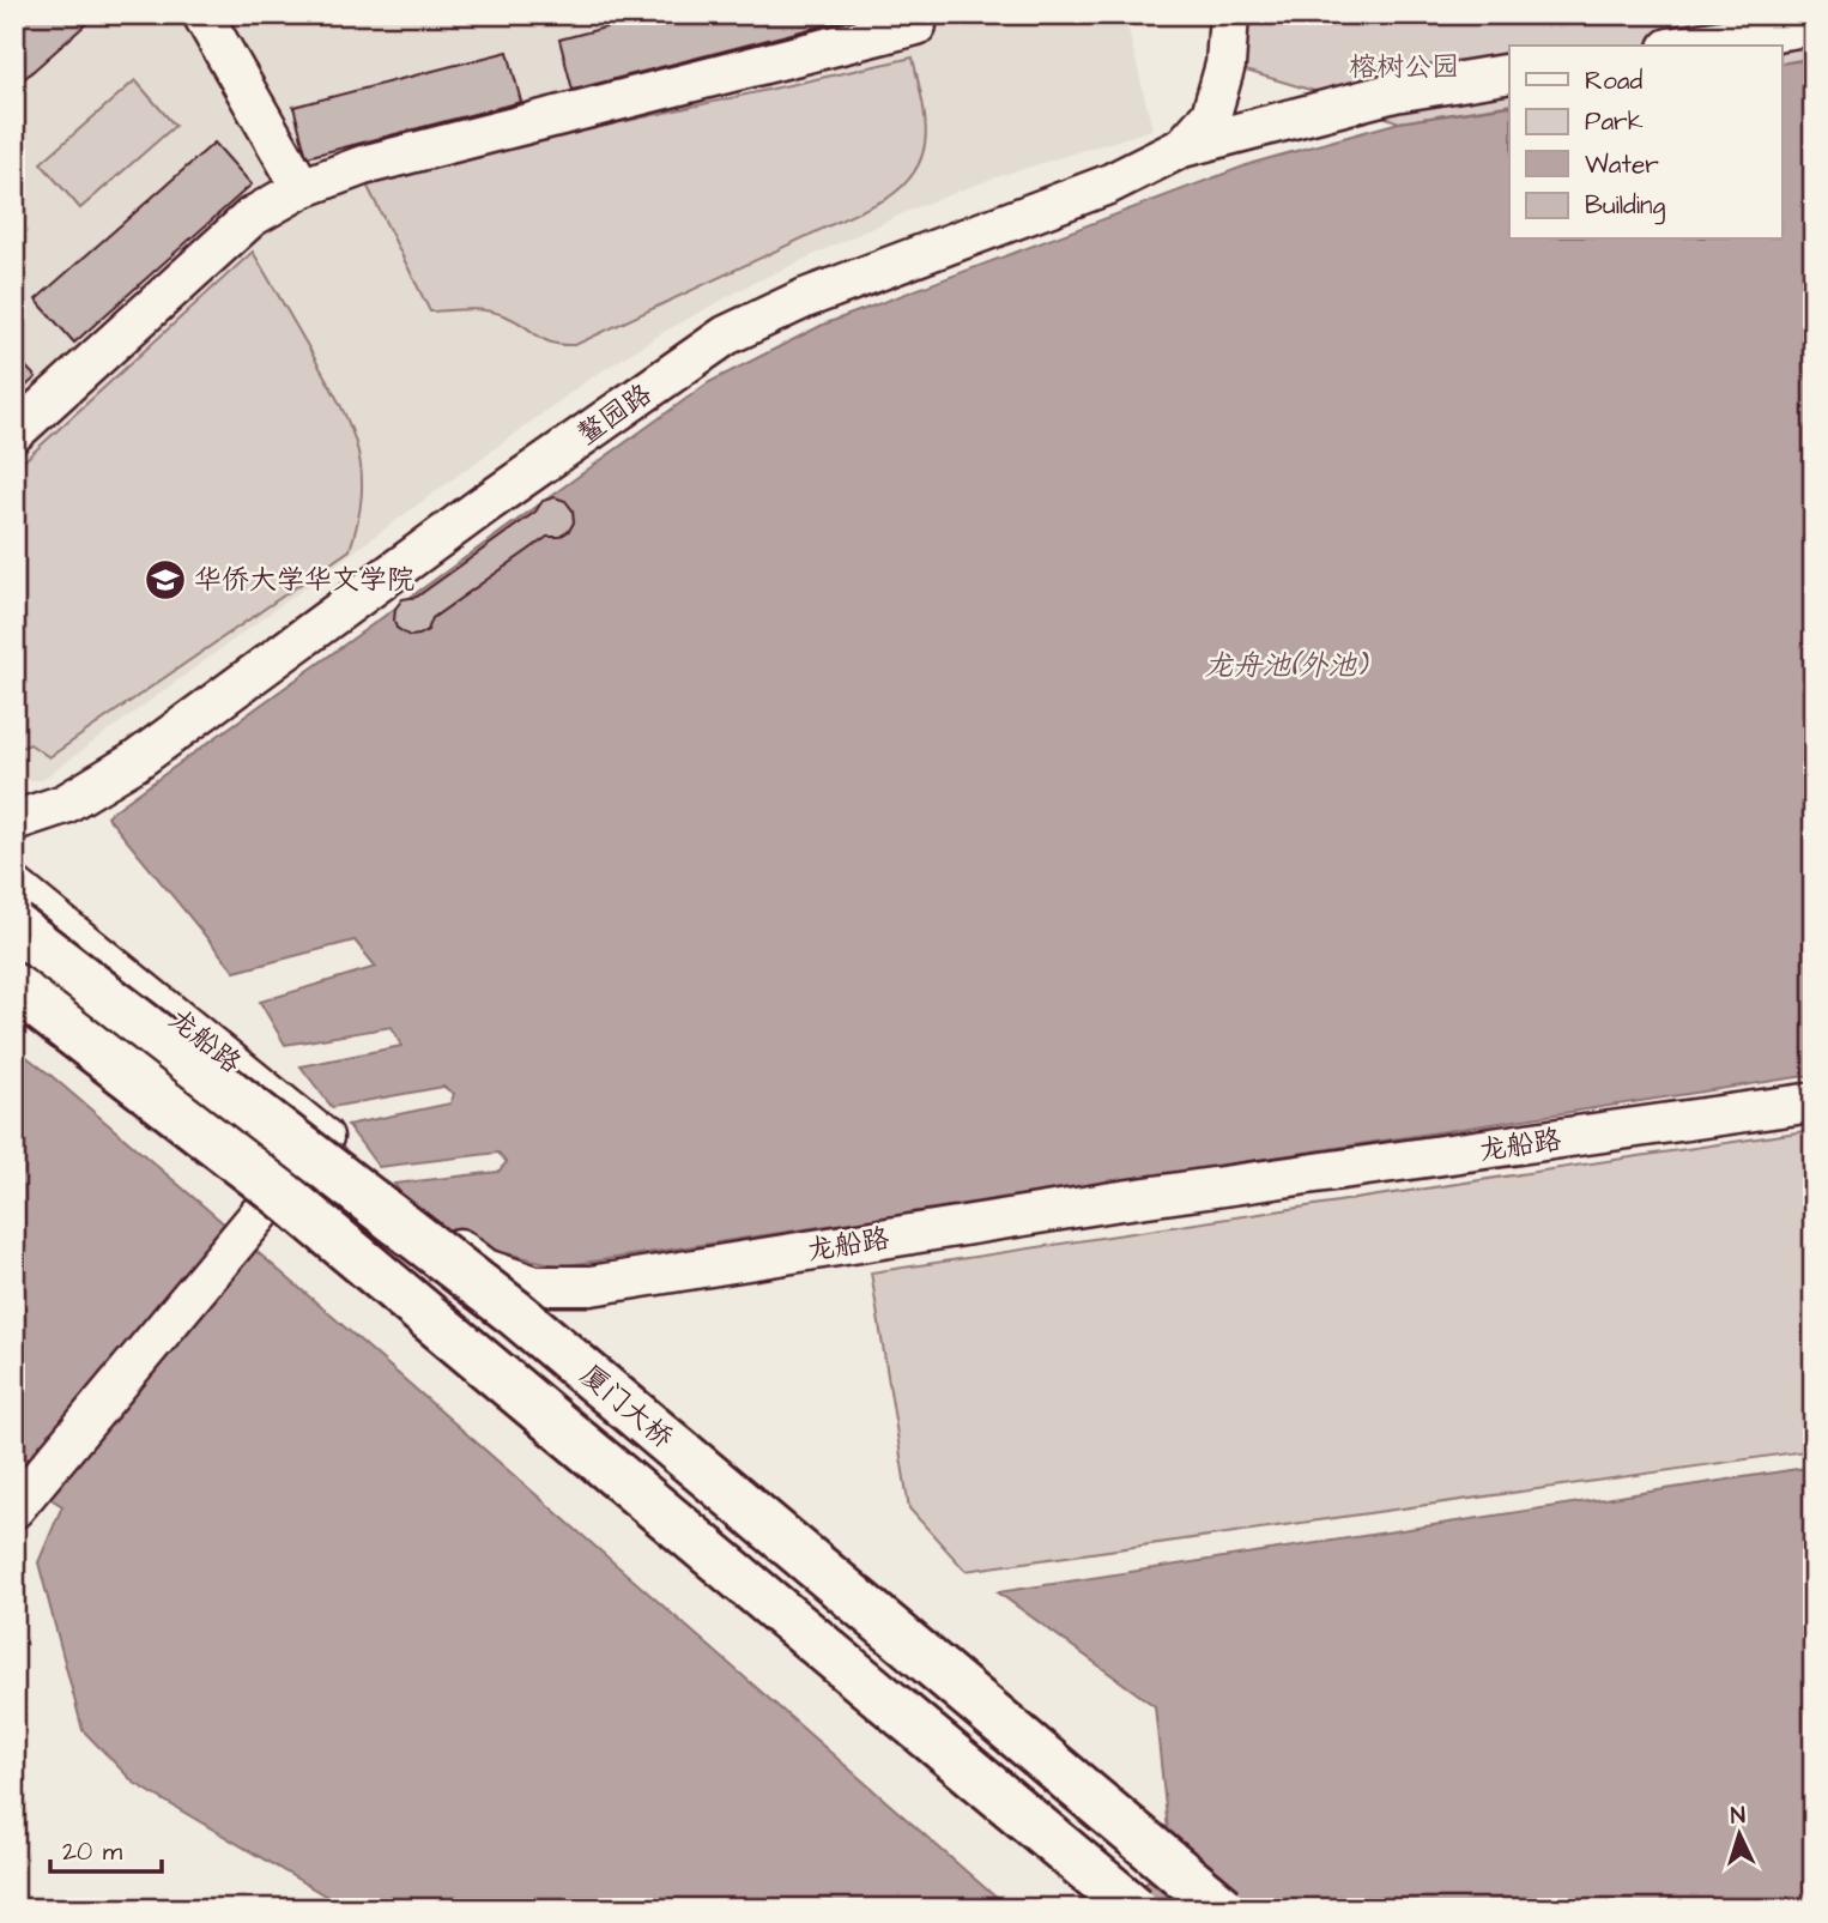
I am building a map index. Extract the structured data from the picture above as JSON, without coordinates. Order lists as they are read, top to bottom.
{
  "streets": {
    "main road": ["厦门大桥"],
    "street": ["鳌园路", "龙船路"]
  },
  "water": ["龙舟池(外池)"],
  "parks": ["榕树公园"],
  "places": {
    "school or university": ["华侨大学华文学院"]
  },
  "legend": [
    "Road",
    "Park",
    "Water",
    "Building"
  ],
  "scale_bar": "20 m",
  "north": "top"
}
